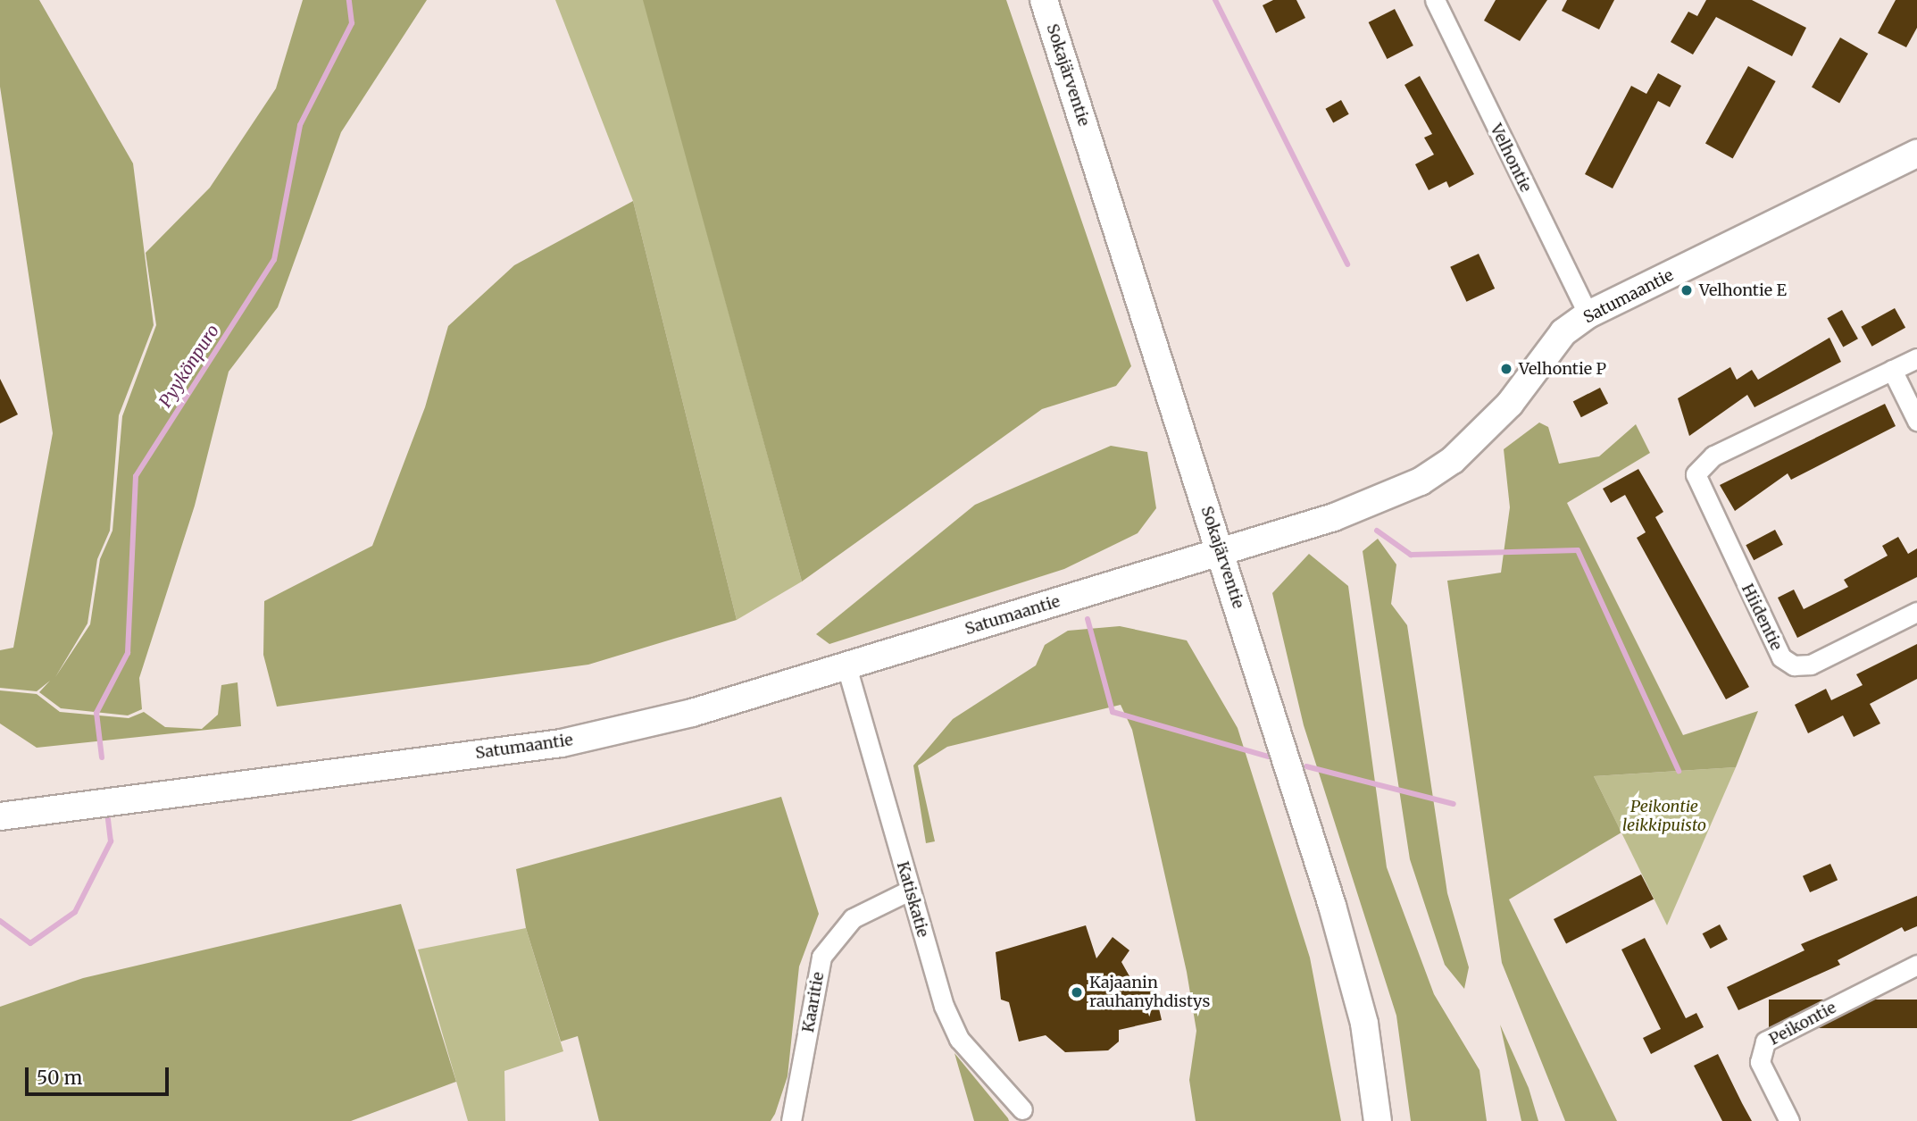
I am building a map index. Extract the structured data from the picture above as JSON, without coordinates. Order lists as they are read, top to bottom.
{
  "streets": {
    "street": [
      "Sokajärventie",
      "Velhontie",
      "Satumaantie",
      "Hiidentie",
      "Katiskatie",
      "Kaaritie",
      "Peikontie"
    ]
  },
  "crossings": [
    ["Sokajärventie", "Satumaantie"],
    ["Velhontie", "Satumaantie"],
    ["Satumaantie", "Katiskatie"],
    ["Katiskatie", "Kaaritie"]
  ],
  "water": ["Pyykönpuro"],
  "parks": ["Peikontie leikkipuisto"],
  "places": ["Velhontie E", "Velhontie P", "Kajaanin rauhanyhdistys"],
  "scale_bar": "50 m"
}
